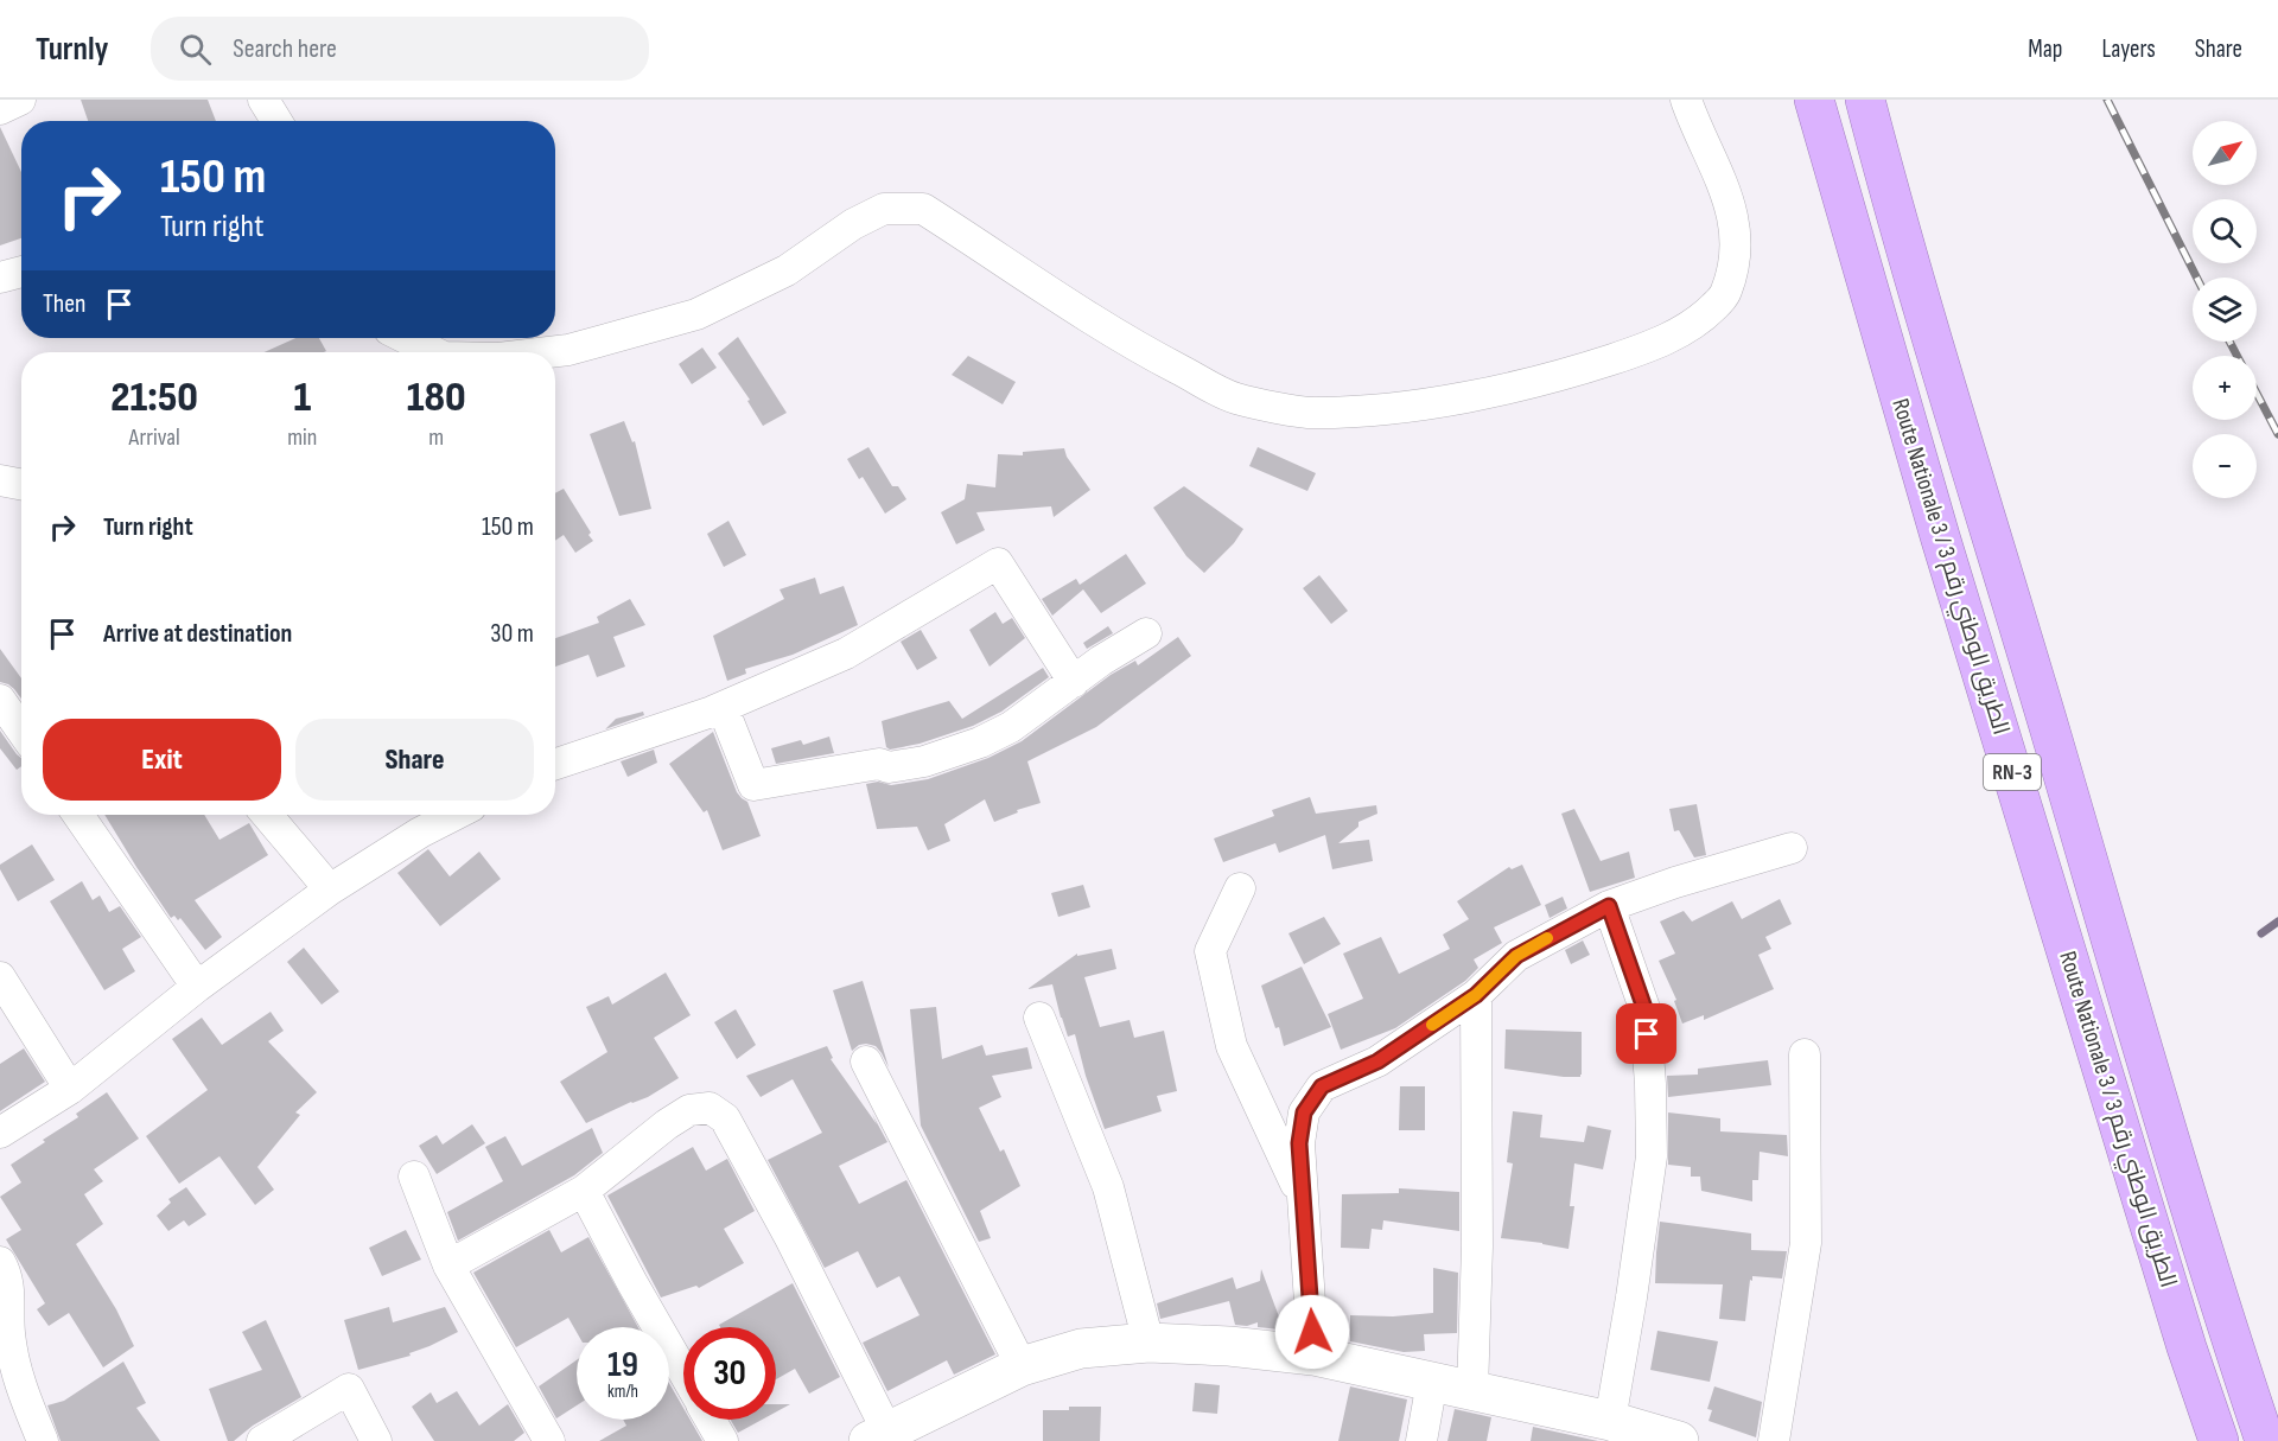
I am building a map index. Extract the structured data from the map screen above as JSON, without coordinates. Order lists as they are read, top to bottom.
{
  "streets": {
    "highway": ["Route Nationale 3 / الطريق الوطني رقم 3", "RN-3"]
  },
  "north": "top right",
  "page": {
    "header": "Turnly",
    "search": "Search here",
    "nav": ["Map", "Layers", "Share"],
    "map_buttons": ["+", "−"],
    "turn": ["150 m", "Turn right"],
    "then": "Then",
    "eta": [
      "21:50",
      "Arrival",
      "1",
      "min",
      "180",
      "m"
    ],
    "list": [
      {
        "name": "Turn right",
        "value": "150 m"
      },
      {
        "name": "Arrive at destination",
        "value": "30 m"
      }
    ],
    "buttons": ["Exit", "Share"],
    "speed": "19 km/h",
    "limit": "30"
  }
}
